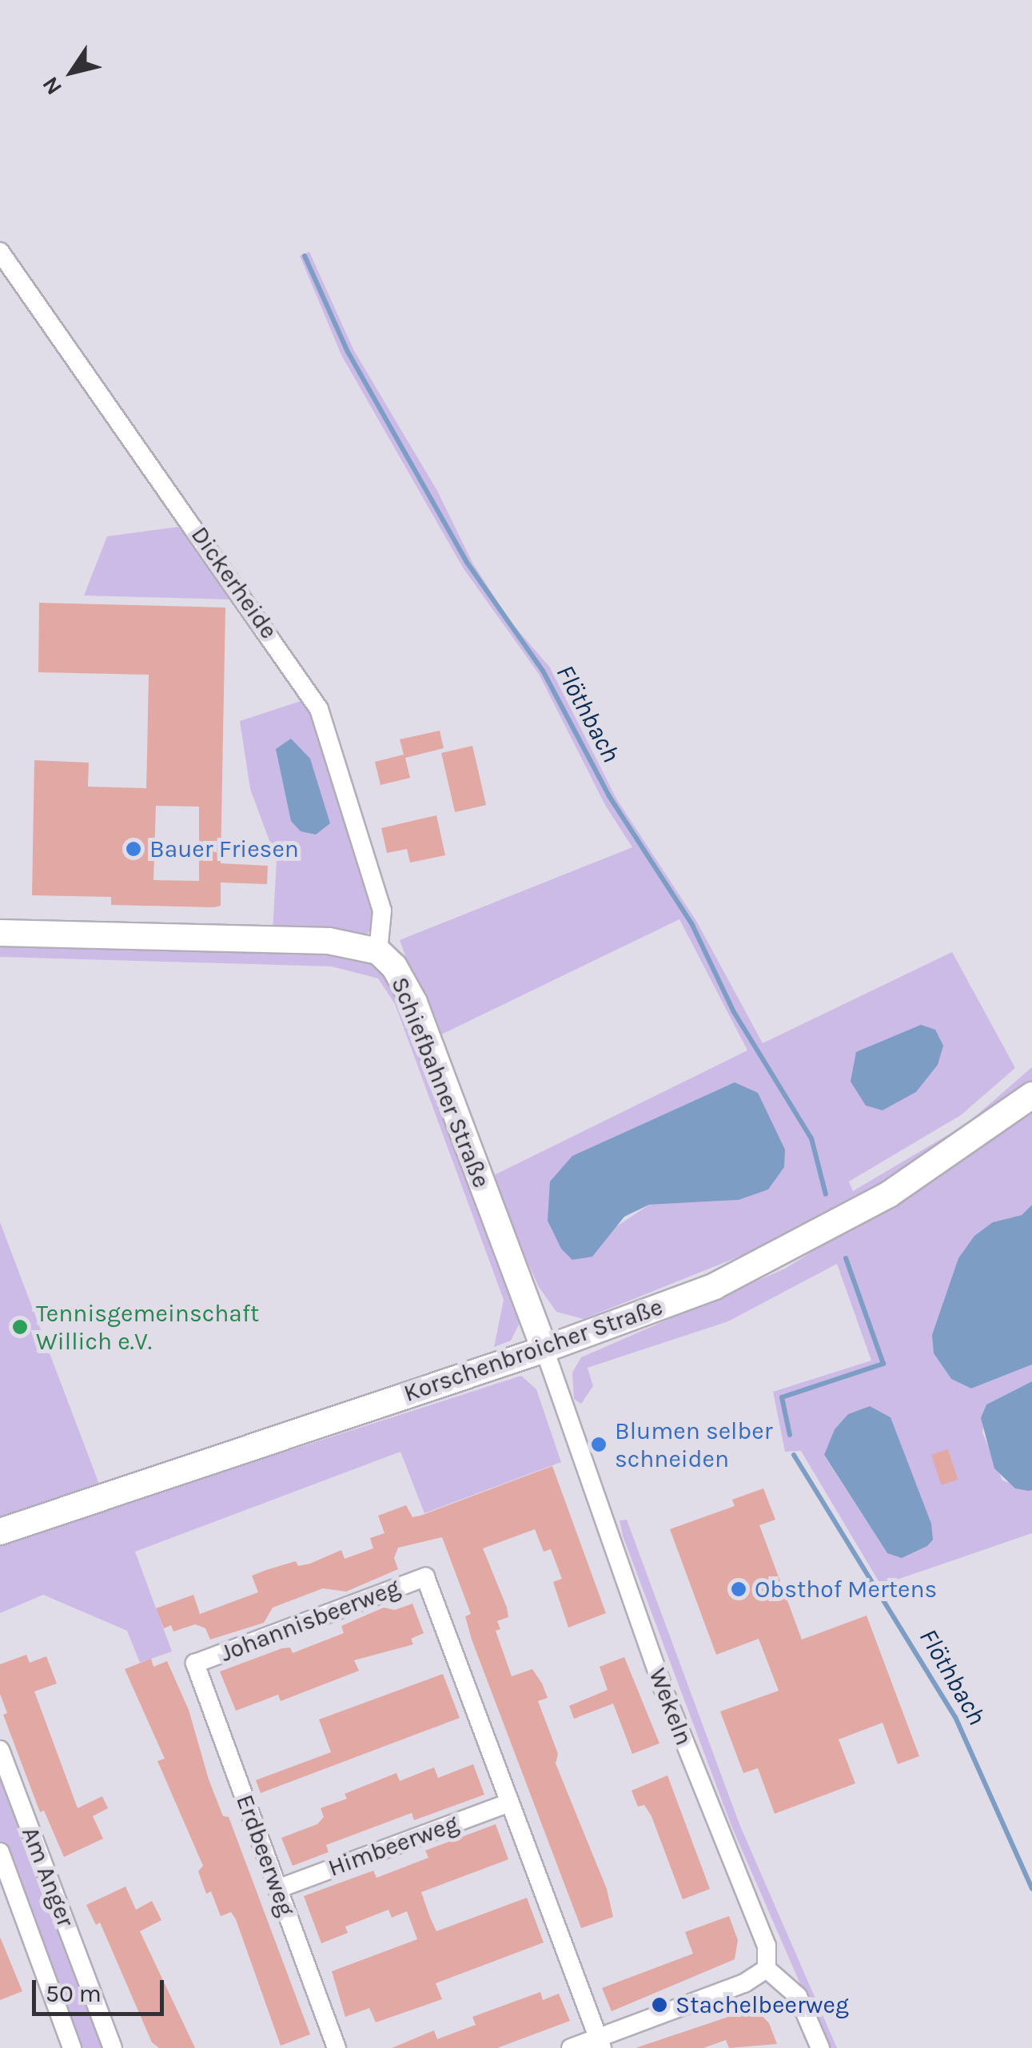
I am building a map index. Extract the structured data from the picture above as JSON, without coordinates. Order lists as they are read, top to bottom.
{
  "streets": {
    "main road": ["Schiefbahner Straße", "Korschenbroicher Straße"],
    "street": [
      "Dickerheide",
      "Johannisbeerweg",
      "Wekeln",
      "Himbeerweg",
      "Erdbeerweg",
      "Am Anger"
    ]
  },
  "crossings": [
    ["Dickerheide", "Schiefbahner Straße"],
    ["Schiefbahner Straße", "Korschenbroicher Straße"],
    ["Schiefbahner Straße", "Wekeln"],
    ["Korschenbroicher Straße", "Wekeln"],
    ["Johannisbeerweg", "Himbeerweg"],
    ["Johannisbeerweg", "Erdbeerweg"],
    ["Himbeerweg", "Erdbeerweg"]
  ],
  "water": ["Flöthbach"],
  "places": [
    "Bauer Friesen",
    "Tennisgemeinschaft Willich e.V.",
    "Blumen selber schneiden",
    "Obsthof Mertens",
    "Stachelbeerweg"
  ],
  "scale_bar": "50 m",
  "north": "bottom left"
}
